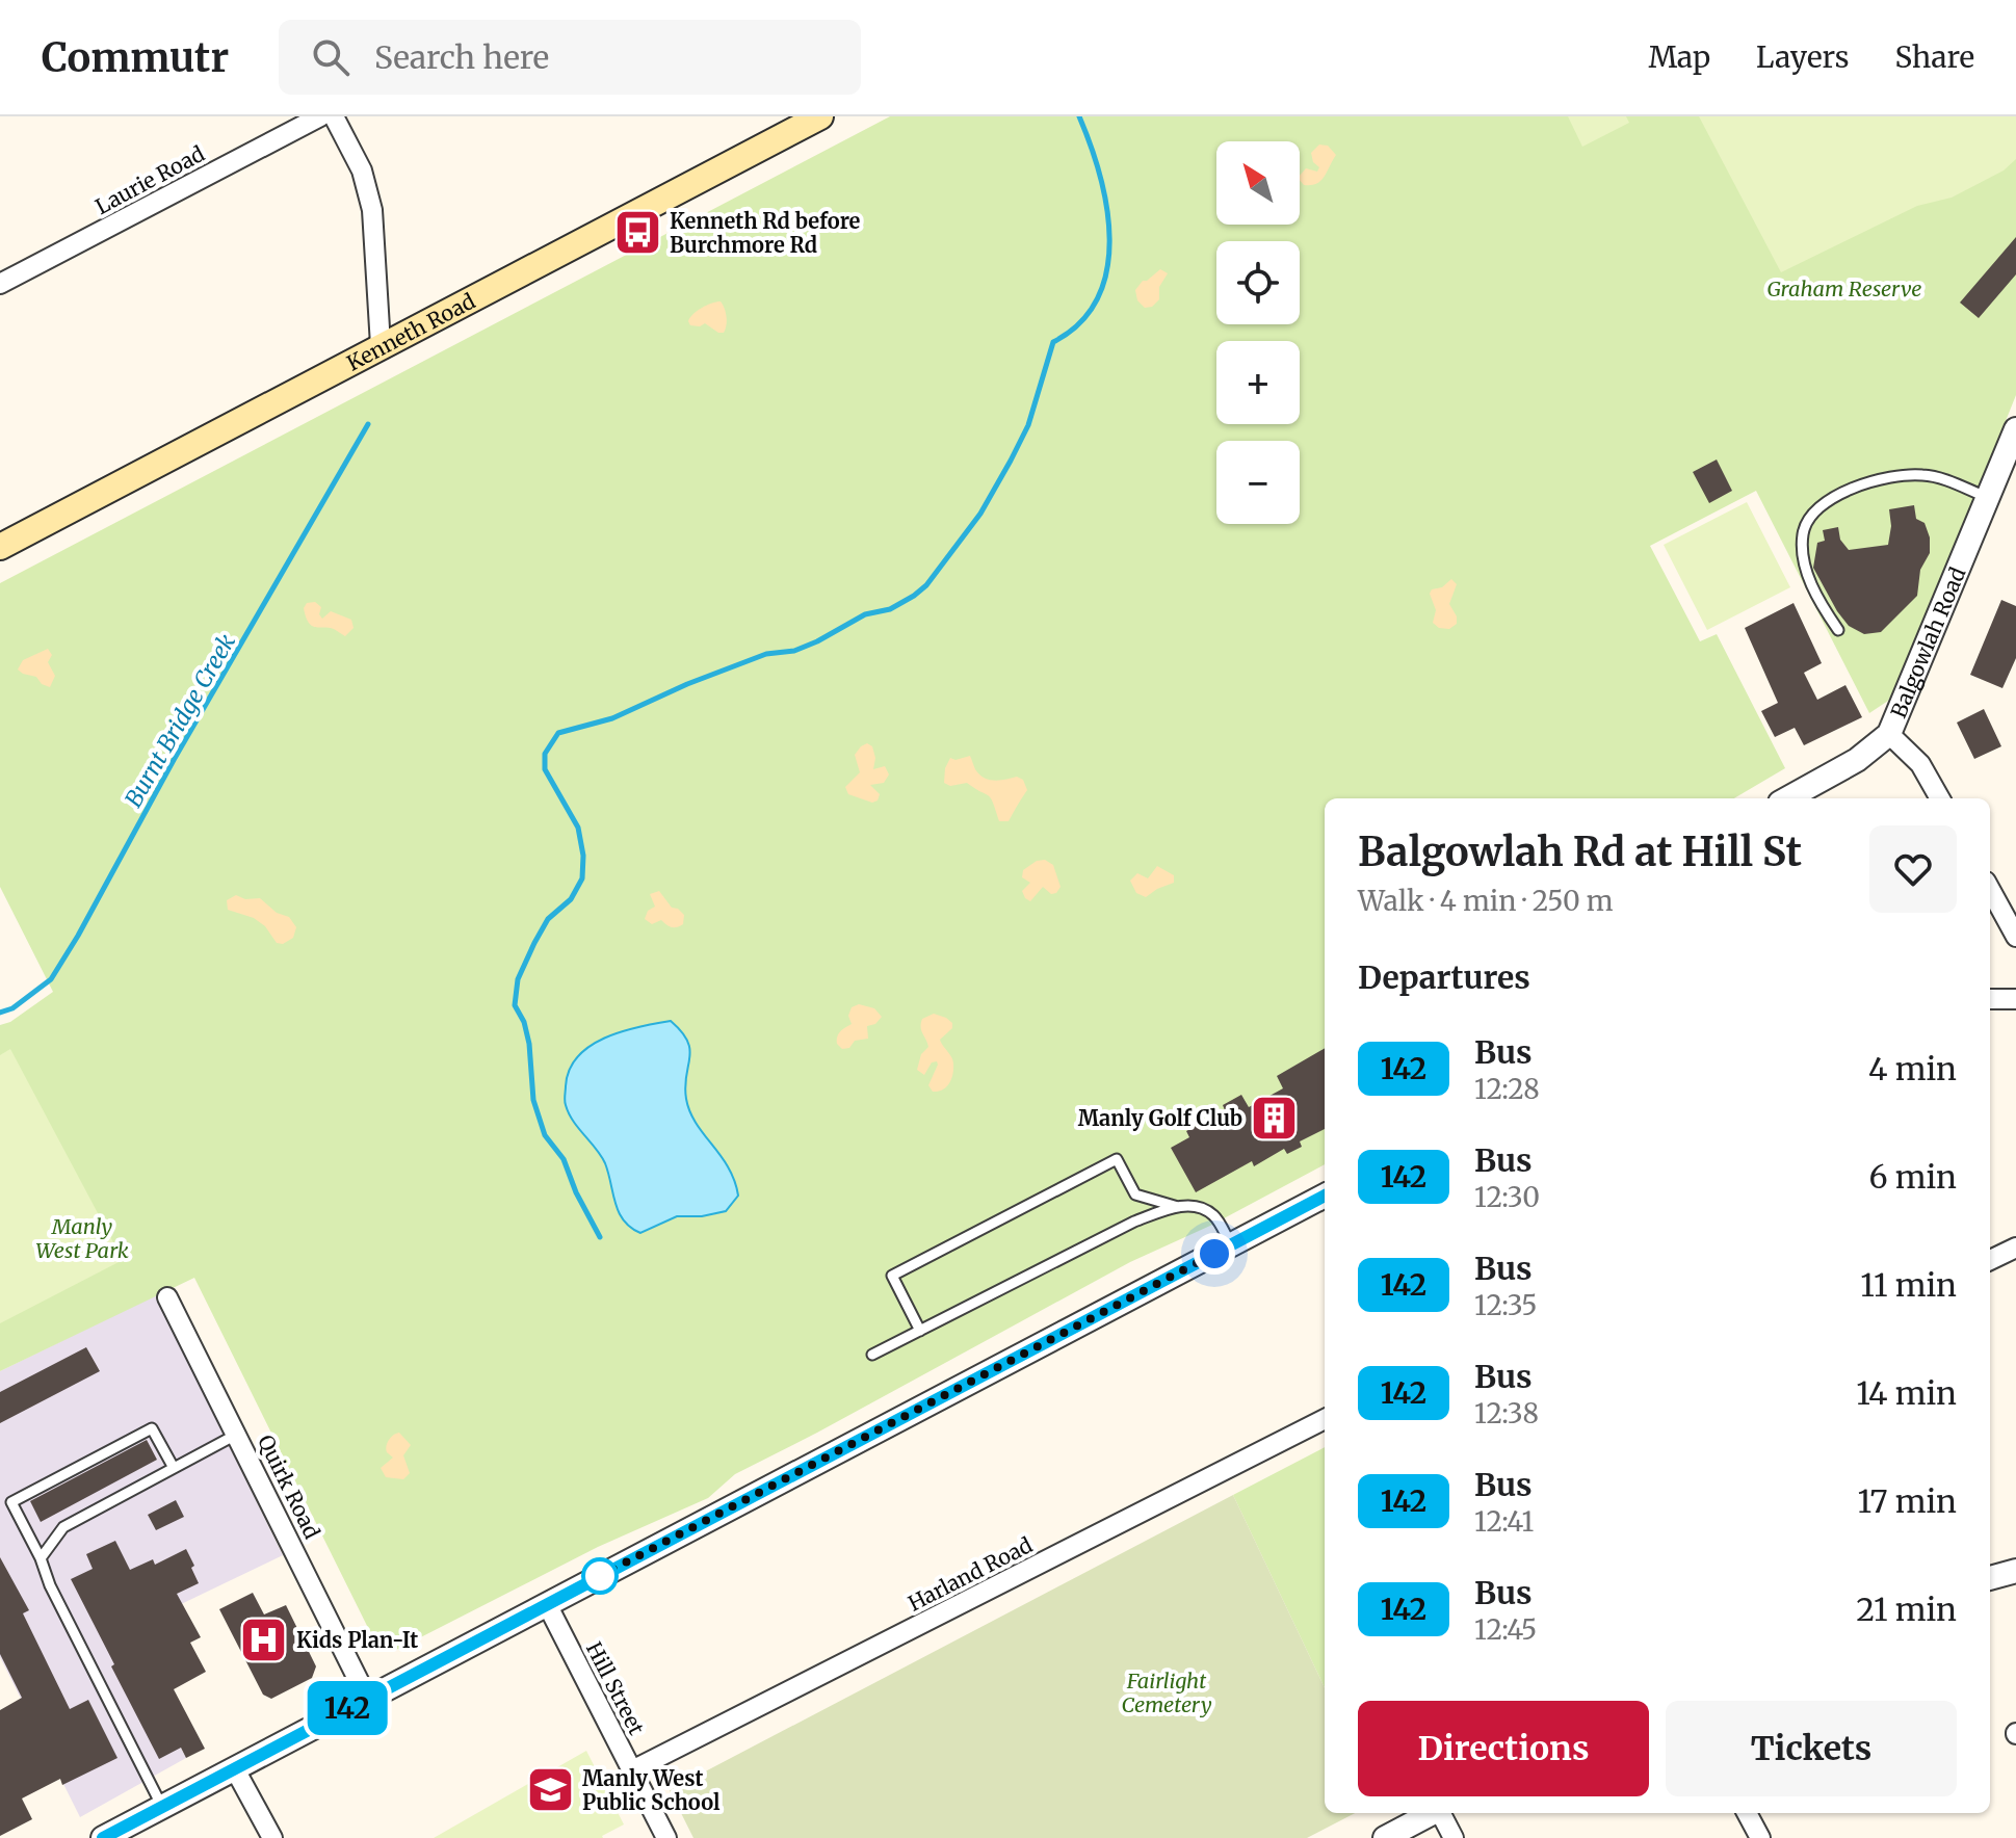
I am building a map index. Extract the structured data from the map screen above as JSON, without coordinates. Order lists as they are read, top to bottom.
{
  "streets": {
    "main road": ["Kenneth Road"],
    "street": [
      "Laurie Road",
      "Balgowlah Road",
      "Quirk Road",
      "Harland Road",
      "Hill Street"
    ]
  },
  "crossings": [
    ["Harland Road", "Hill Street"]
  ],
  "water": ["Burnt Bridge Creek"],
  "parks": ["Graham Reserve", "Manly West Park", "Fairlight Cemetery"],
  "places": {
    "bus stop": ["Kenneth Rd before Burchmore Rd"],
    "building": ["Manly Golf Club"],
    "hospital": ["Kids Plan-It"],
    "school or university": ["Manly West Public School"]
  },
  "lines": ["bus line 142"],
  "north": "top left",
  "page": {
    "header": "Commutr",
    "search": "Search here",
    "nav": ["Map", "Layers", "Share"],
    "on_map": "142",
    "map_buttons": ["+", "−"],
    "heading": [
      ["Balgowlah Rd at Hill St", "Walk · 4 min · 250 m"],
      "Departures"
    ],
    "list": [
      {
        "mark": "142",
        "name": "Bus",
        "note": "12:28",
        "value": "4 min"
      },
      {
        "mark": "142",
        "name": "Bus",
        "note": "12:30",
        "value": "6 min"
      },
      {
        "mark": "142",
        "name": "Bus",
        "note": "12:35",
        "value": "11 min"
      },
      {
        "mark": "142",
        "name": "Bus",
        "note": "12:38",
        "value": "14 min"
      },
      {
        "mark": "142",
        "name": "Bus",
        "note": "12:41",
        "value": "17 min"
      },
      {
        "mark": "142",
        "name": "Bus",
        "note": "12:45",
        "value": "21 min"
      }
    ],
    "buttons": ["Directions", "Tickets"]
  }
}
